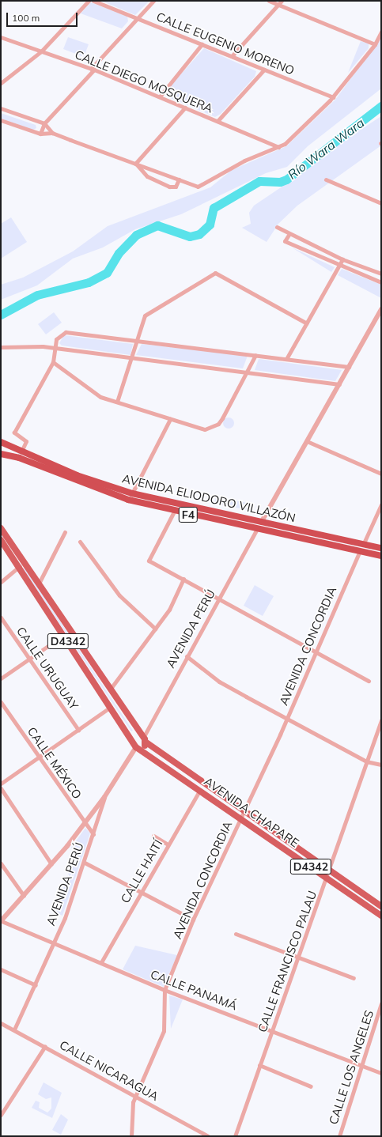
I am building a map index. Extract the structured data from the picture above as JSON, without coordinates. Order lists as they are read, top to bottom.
{
  "streets": {
    "highway": ["AVENIDA ELIODORO VILLAZÓN", "F4"],
    "main road": ["D4342", "AVENIDA CHAPARE"],
    "street": [
      "CALLE EUGENIO MORENO",
      "CALLE DIEGO MOSQUERA",
      "AVENIDA PERÚ",
      "AVENIDA CONCORDIA",
      "CALLE URUGUAY",
      "CALLE MÉXICO",
      "CALLE HAITÍ",
      "CALLE FRANCISCO PALAU",
      "CALLE PANAMÁ",
      "CALLE LOS ANGELES",
      "CALLE NICARAGUA"
    ]
  },
  "crossings": [
    ["AVENIDA ELIODORO VILLAZÓN", "AVENIDA PERÚ"],
    ["AVENIDA ELIODORO VILLAZÓN", "AVENIDA CONCORDIA"],
    ["AVENIDA PERÚ", "CALLE MÉXICO"],
    ["AVENIDA PERÚ", "AVENIDA CHAPARE"],
    ["AVENIDA PERÚ", "CALLE PANAMÁ"],
    ["AVENIDA PERÚ", "CALLE NICARAGUA"],
    ["AVENIDA CONCORDIA", "AVENIDA CHAPARE"],
    ["AVENIDA CONCORDIA", "CALLE PANAMÁ"],
    ["AVENIDA CONCORDIA", "CALLE NICARAGUA"],
    ["AVENIDA CHAPARE", "CALLE HAITÍ"],
    ["AVENIDA CHAPARE", "CALLE FRANCISCO PALAU"],
    ["CALLE HAITÍ", "CALLE PANAMÁ"],
    ["CALLE FRANCISCO PALAU", "CALLE PANAMÁ"],
    ["CALLE PANAMÁ", "CALLE LOS ANGELES"]
  ],
  "water": ["Río Wara Wara"],
  "scale_bar": "100 m"
}
